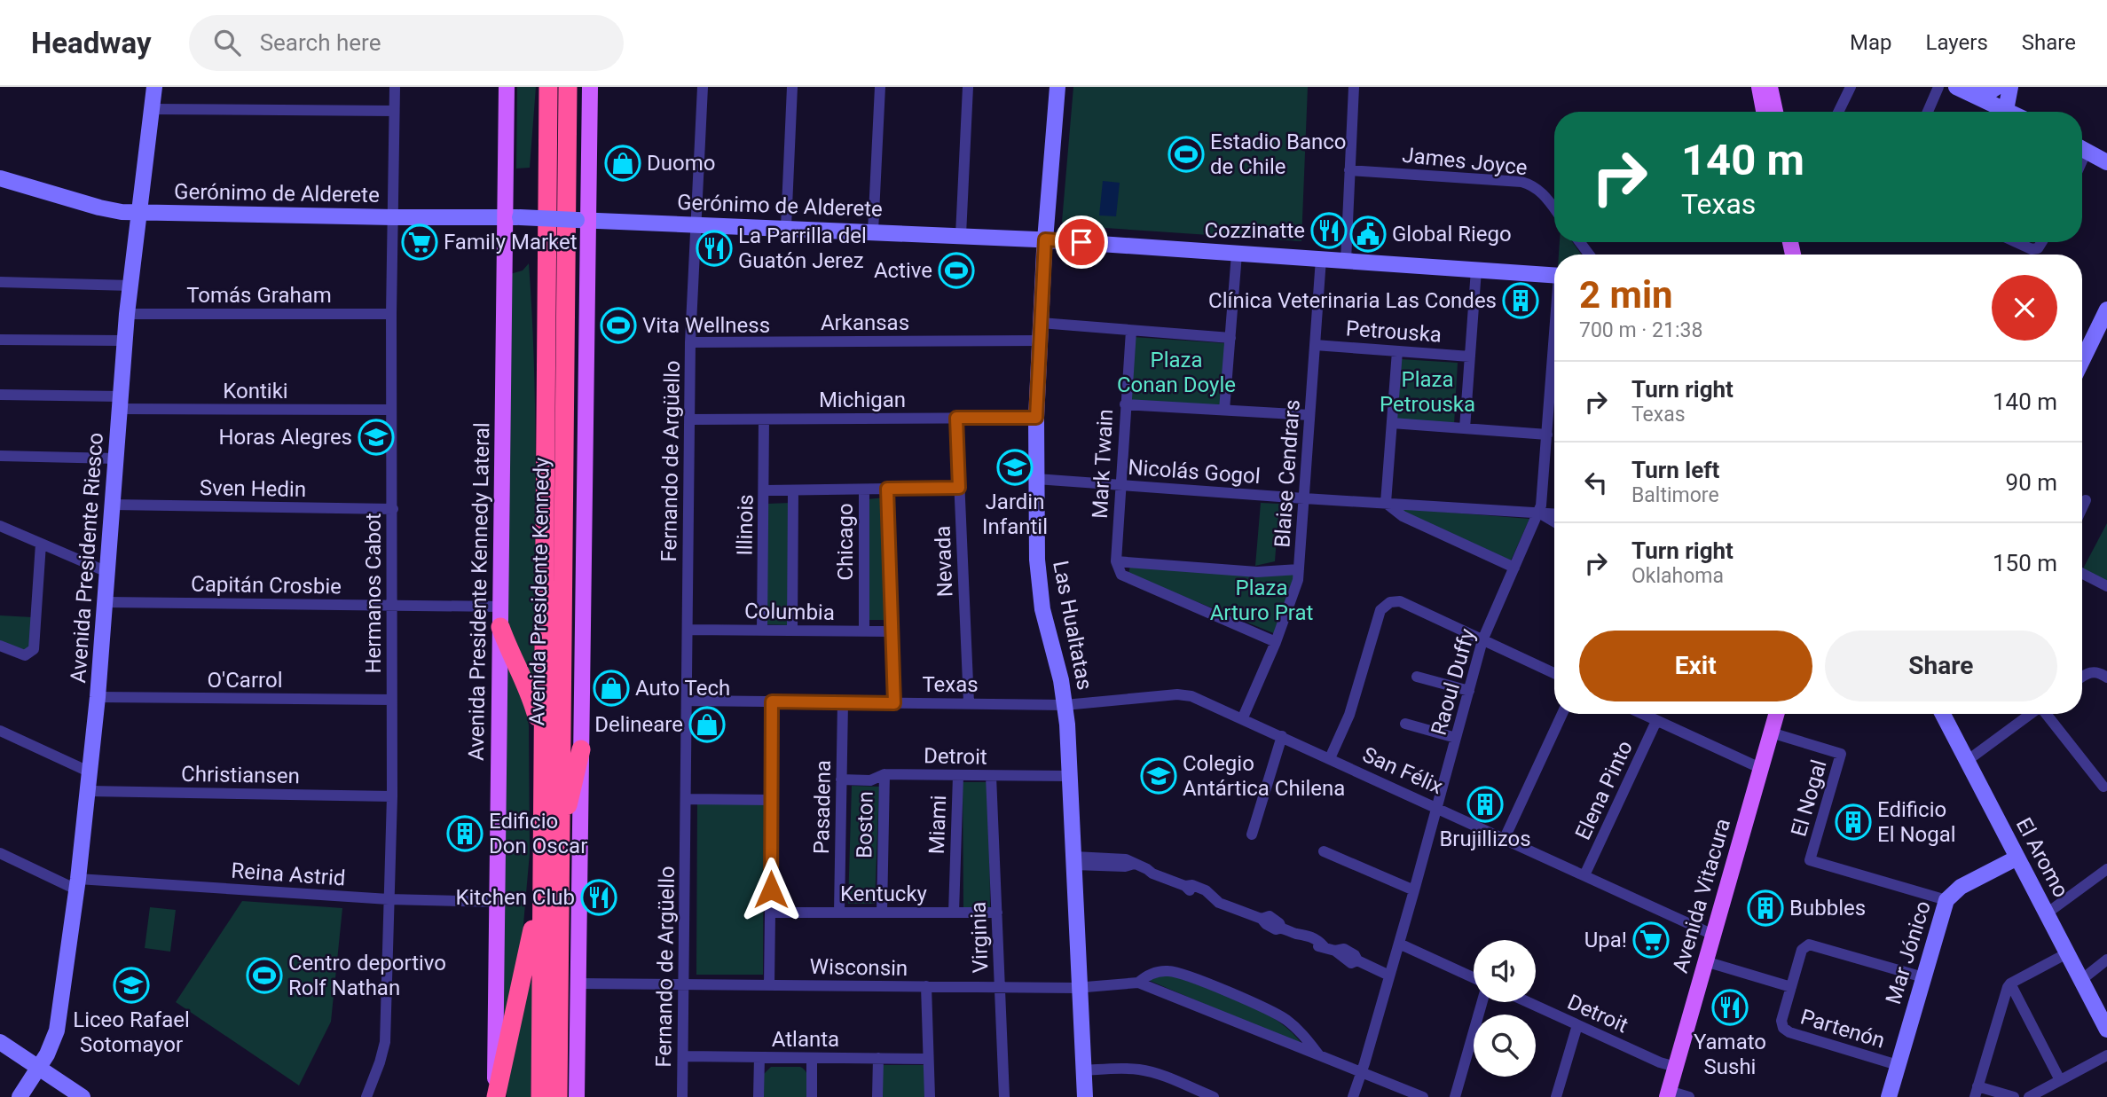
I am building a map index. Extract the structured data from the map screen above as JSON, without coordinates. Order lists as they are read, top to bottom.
{
  "streets": {
    "highway": ["Avenida Presidente Kennedy"],
    "main road": [
      "Gerónimo de Alderete",
      "Avenida Presidente Riesco",
      "Avenida Presidente Kennedy Lateral",
      "Las Hualtatas",
      "El Aromo",
      "Avenida Vitacura",
      "Mar Jónico"
    ],
    "street": [
      "James Joyce",
      "Tomás Graham",
      "Arkansas",
      "Petrouska",
      "Kontiki",
      "Michigan",
      "Fernando de Argüello",
      "Mark Twain",
      "Nicolás Gogol",
      "Blaise Cendrars",
      "Sven Hedin",
      "Illinois",
      "Chicago",
      "Nevada",
      "Capitán Crosbie",
      "Hermanos Cabot",
      "Columbia",
      "O'Carrol",
      "Raoul Duffy",
      "Texas",
      "Detroit",
      "San Félix",
      "Christiansen",
      "Elena Pinto",
      "El Nogal",
      "Pasadena",
      "Boston",
      "Miami",
      "Reina Astrid",
      "Kentucky",
      "Virginia",
      "Wisconsin",
      "Partenón",
      "Atlanta"
    ]
  },
  "crossings": [
    ["Gerónimo de Alderete", "Fernando de Argüello"],
    ["Gerónimo de Alderete", "Blaise Cendrars"],
    ["Gerónimo de Alderete", "Avenida Presidente Riesco"],
    ["Gerónimo de Alderete", "Avenida Presidente Kennedy Lateral"],
    ["Gerónimo de Alderete", "Hermanos Cabot"],
    ["Gerónimo de Alderete", "Las Hualtatas"],
    ["Tomás Graham", "Avenida Presidente Riesco"],
    ["Tomás Graham", "Hermanos Cabot"],
    ["Arkansas", "Fernando de Argüello"],
    ["Arkansas", "Las Hualtatas"],
    ["Petrouska", "Blaise Cendrars"],
    ["Kontiki", "Avenida Presidente Riesco"],
    ["Kontiki", "Hermanos Cabot"],
    ["Michigan", "Fernando de Argüello"],
    ["Michigan", "Illinois"],
    ["Michigan", "Nevada"],
    ["Michigan", "Las Hualtatas"],
    ["Fernando de Argüello", "Columbia"],
    ["Fernando de Argüello", "Texas"],
    ["Fernando de Argüello", "Wisconsin"],
    ["Fernando de Argüello", "Atlanta"],
    ["Mark Twain", "Nicolás Gogol"],
    ["Nicolás Gogol", "Blaise Cendrars"],
    ["Nicolás Gogol", "Las Hualtatas"],
    ["Nicolás Gogol", "Raoul Duffy"],
    ["Blaise Cendrars", "San Félix"],
    ["Sven Hedin", "Avenida Presidente Riesco"],
    ["Sven Hedin", "Hermanos Cabot"],
    ["Illinois", "Columbia"],
    ["Chicago", "Columbia"],
    ["Avenida Presidente Riesco", "Capitán Crosbie"],
    ["Avenida Presidente Riesco", "O'Carrol"],
    ["Avenida Presidente Riesco", "Christiansen"],
    ["Avenida Presidente Riesco", "Reina Astrid"],
    ["Nevada", "Texas"],
    ["Capitán Crosbie", "Avenida Presidente Kennedy Lateral"],
    ["Capitán Crosbie", "Hermanos Cabot"],
    ["Avenida Presidente Kennedy Lateral", "Reina Astrid"],
    ["Hermanos Cabot", "O'Carrol"],
    ["Hermanos Cabot", "Christiansen"],
    ["Hermanos Cabot", "Reina Astrid"],
    ["Las Hualtatas", "Texas"],
    ["Las Hualtatas", "Detroit"],
    ["Las Hualtatas", "San Félix"],
    ["Las Hualtatas", "Wisconsin"],
    ["Raoul Duffy", "San Félix"],
    ["Raoul Duffy", "Wisconsin"],
    ["Texas", "San Félix"],
    ["Texas", "Pasadena"],
    ["Detroit", "Pasadena"],
    ["Detroit", "Boston"],
    ["Detroit", "Miami"],
    ["Detroit", "Avenida Vitacura"],
    ["Detroit", "Virginia"],
    ["San Félix", "Elena Pinto"],
    ["San Félix", "Avenida Vitacura"],
    ["El Nogal", "Avenida Vitacura"],
    ["El Nogal", "Mar Jónico"],
    ["Pasadena", "Kentucky"],
    ["Boston", "Kentucky"],
    ["Miami", "Kentucky"],
    ["El Aromo", "Mar Jónico"],
    ["Kentucky", "Virginia"],
    ["Avenida Vitacura", "Partenón"],
    ["Virginia", "Wisconsin"],
    ["Mar Jónico", "Partenón"]
  ],
  "parks": ["Plaza Conan Doyle", "Plaza Petrouska", "Plaza Arturo Prat"],
  "places": {
    "sports": [
      "Estadio Banco de Chile",
      "Active",
      "Vita Wellness",
      "Centro deportivo Rolf Nathan"
    ],
    "shop": ["Duomo", "Auto Tech", "Delineare"],
    "restaurant": [
      "Cozzinatte",
      "La Parrilla del Guatón Jerez",
      "Kitchen Club",
      "Yamato Sushi"
    ],
    "public building": ["Global Riego"],
    "supermarket": ["Family Market", "Upa!"],
    "building": [
      "Clínica Veterinaria Las Condes",
      "Brujillizos",
      "Edificio El Nogal",
      "Edificio Don Oscar",
      "Bubbles"
    ],
    "school or university": [
      "Horas Alegres",
      "Jardin Infantil",
      "Colegio Antártica Chilena",
      "Liceo Rafael Sotomayor"
    ]
  },
  "page": {
    "header": "Headway",
    "search": "Search here",
    "nav": ["Map", "Layers", "Share"],
    "turn": ["140 m", "Texas"],
    "heading": ["2 min", "700 m · 21:38"],
    "list": [
      {
        "name": "Turn right",
        "note": "Texas",
        "value": "140 m"
      },
      {
        "name": "Turn left",
        "note": "Baltimore",
        "value": "90 m"
      },
      {
        "name": "Turn right",
        "note": "Oklahoma",
        "value": "150 m"
      }
    ],
    "buttons": ["Exit", "Share"]
  }
}
